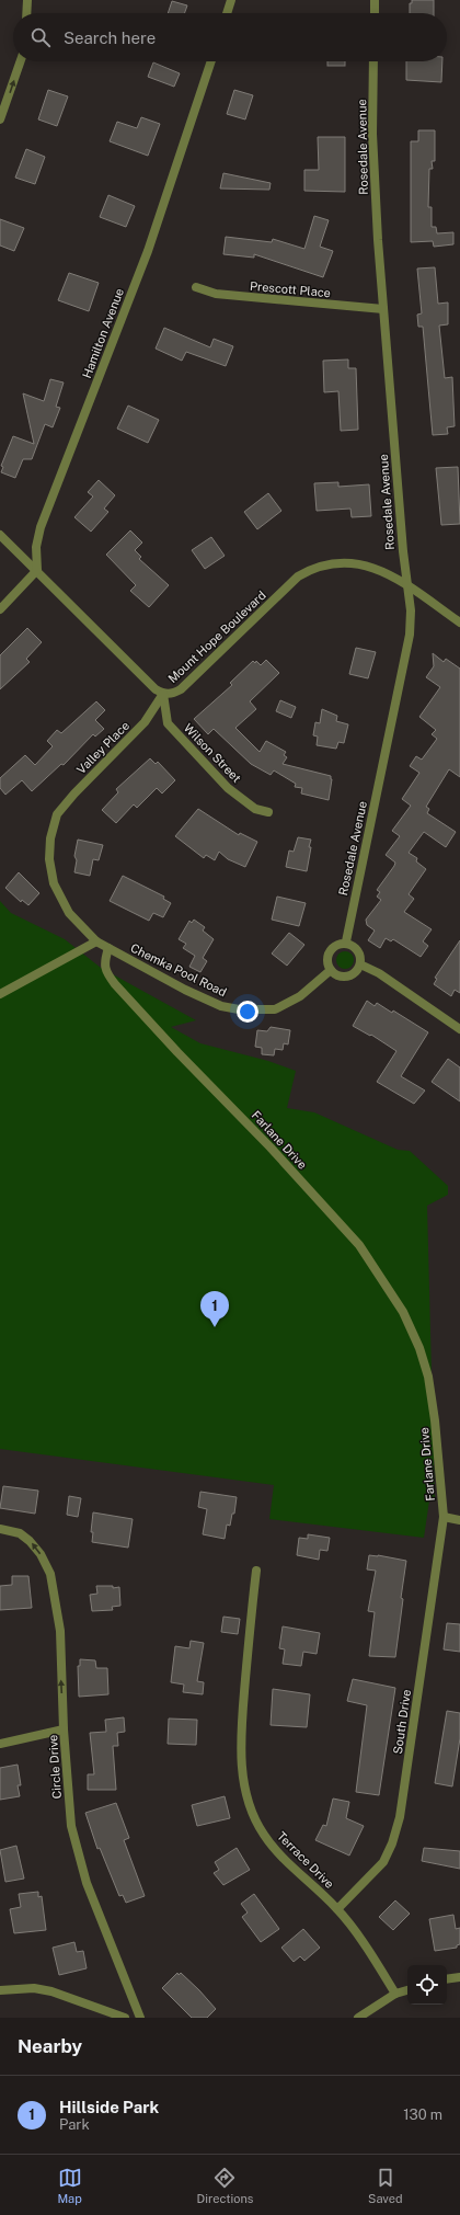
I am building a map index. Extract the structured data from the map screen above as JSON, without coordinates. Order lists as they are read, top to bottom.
{
  "streets": {
    "street": [
      "Rosedale Avenue",
      "Prescott Place",
      "Hamilton Avenue",
      "Mount Hope Boulevard",
      "Valley Place",
      "Wilson Street",
      "Chemka Pool Road",
      "Farlane Drive",
      "South Drive",
      "Circle Drive",
      "Terrace Drive"
    ]
  },
  "crossings": [
    ["Rosedale Avenue", "Prescott Place"],
    ["Rosedale Avenue", "Mount Hope Boulevard"],
    ["Rosedale Avenue", "Chemka Pool Road"],
    ["Hamilton Avenue", "Mount Hope Boulevard"],
    ["Mount Hope Boulevard", "Valley Place"],
    ["Mount Hope Boulevard", "Wilson Street"],
    ["Valley Place", "Wilson Street"],
    ["Chemka Pool Road", "Farlane Drive"],
    ["Farlane Drive", "South Drive"],
    ["South Drive", "Terrace Drive"]
  ],
  "one_way": ["Circle Drive"],
  "page": {
    "search": "Search here",
    "pins": "1",
    "heading": "Nearby",
    "list": [
      {
        "mark": "1",
        "name": "Hillside Park",
        "note": "Park",
        "value": "130 m"
      }
    ],
    "nav": ["Map", "Directions", "Saved"]
  }
}
